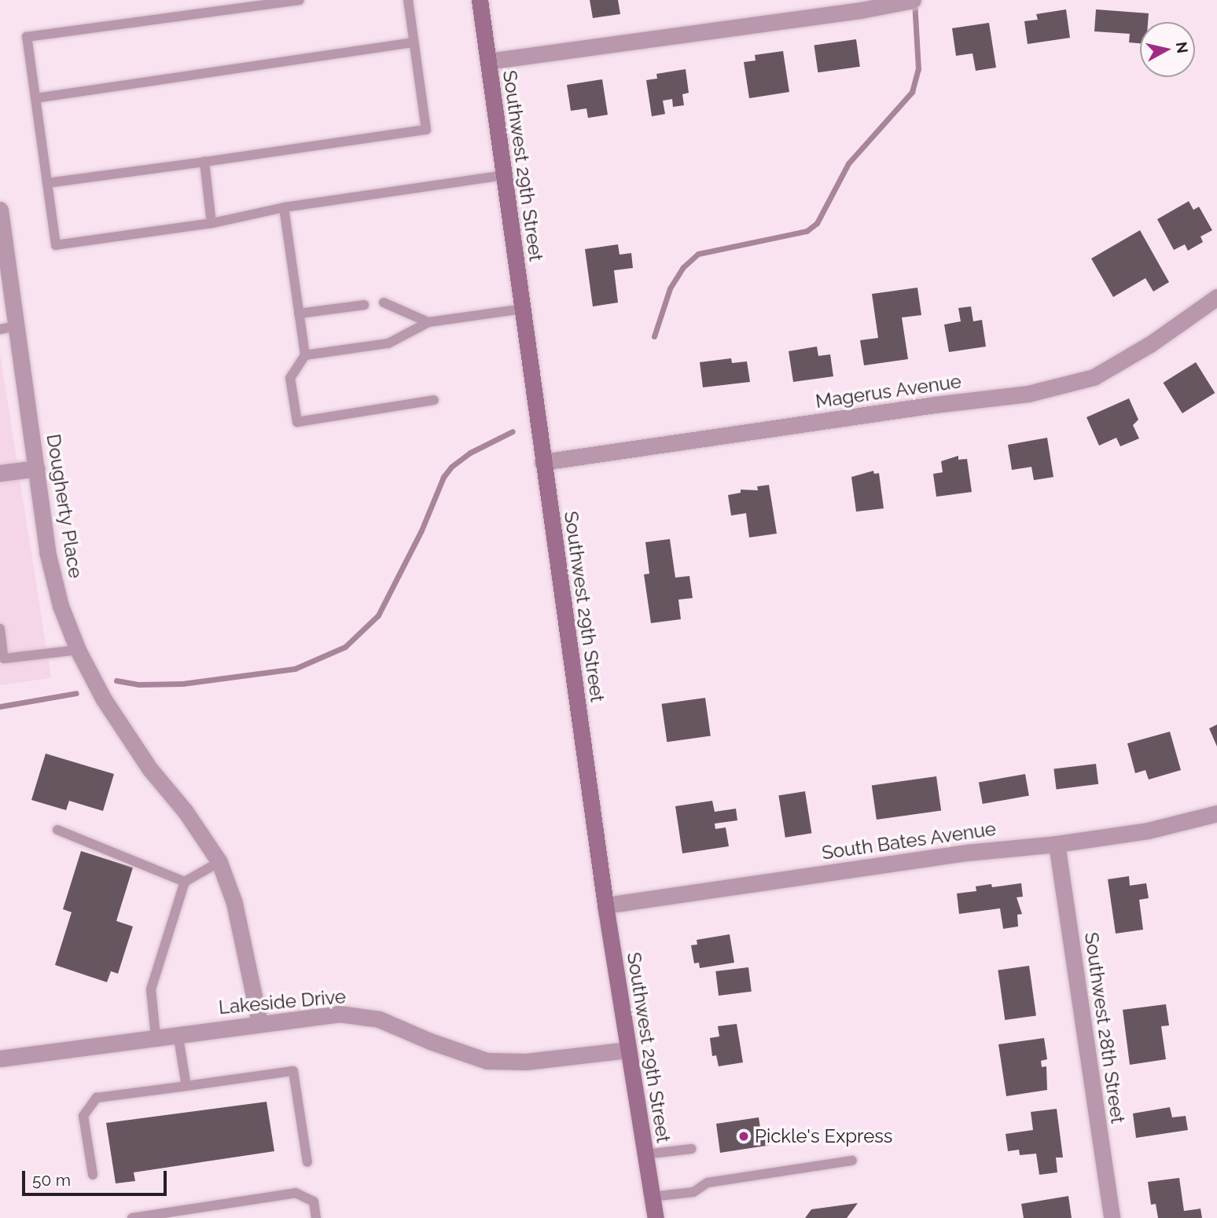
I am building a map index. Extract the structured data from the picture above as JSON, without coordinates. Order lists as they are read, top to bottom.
{
  "streets": {
    "street": [
      "Southwest 29th Street",
      "Magerus Avenue",
      "Dougherty Place",
      "South Bates Avenue",
      "Lakeside Drive",
      "Southwest 28th Street"
    ]
  },
  "crossings": [
    ["Southwest 29th Street", "Magerus Avenue"],
    ["Southwest 29th Street", "South Bates Avenue"],
    ["Southwest 29th Street", "Lakeside Drive"],
    ["Dougherty Place", "Lakeside Drive"],
    ["South Bates Avenue", "Southwest 28th Street"]
  ],
  "places": ["Pickle's Express"],
  "scale_bar": "50 m",
  "north": "right"
}
